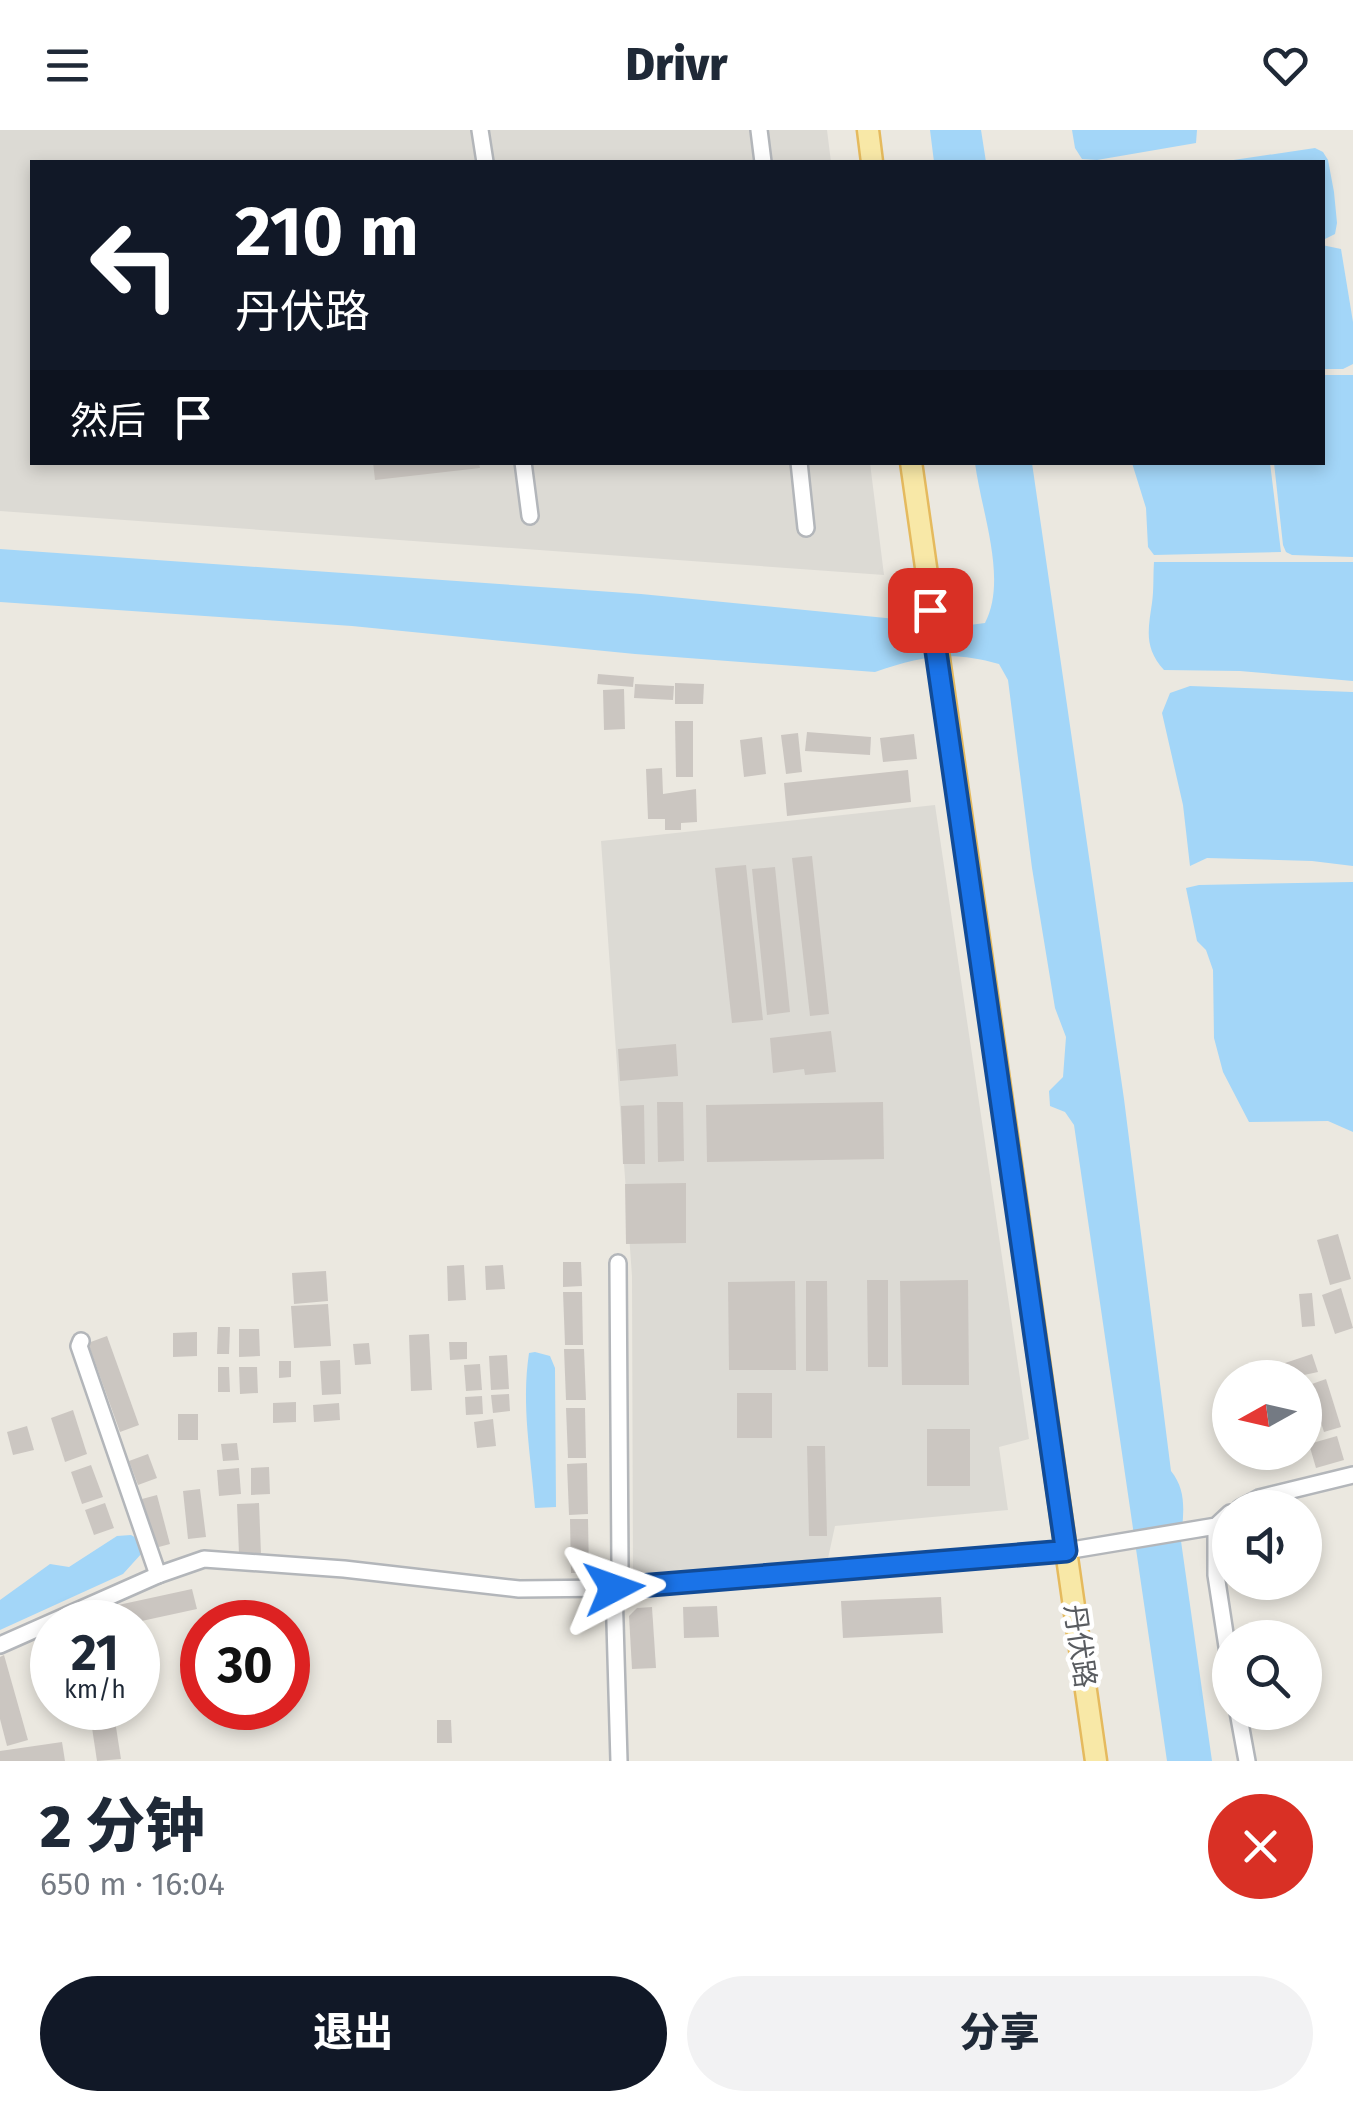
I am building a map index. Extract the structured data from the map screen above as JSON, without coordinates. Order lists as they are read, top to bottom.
{
  "streets": {
    "main road": ["丹伏路"]
  },
  "north": "left",
  "page": {
    "header": "Drivr",
    "turn": ["210 m", "丹伏路"],
    "then": "然后",
    "speed": "21 km/h",
    "limit": "30",
    "heading": ["2 分钟", "650 m · 16:04"],
    "buttons": ["退出", "分享"]
  }
}
